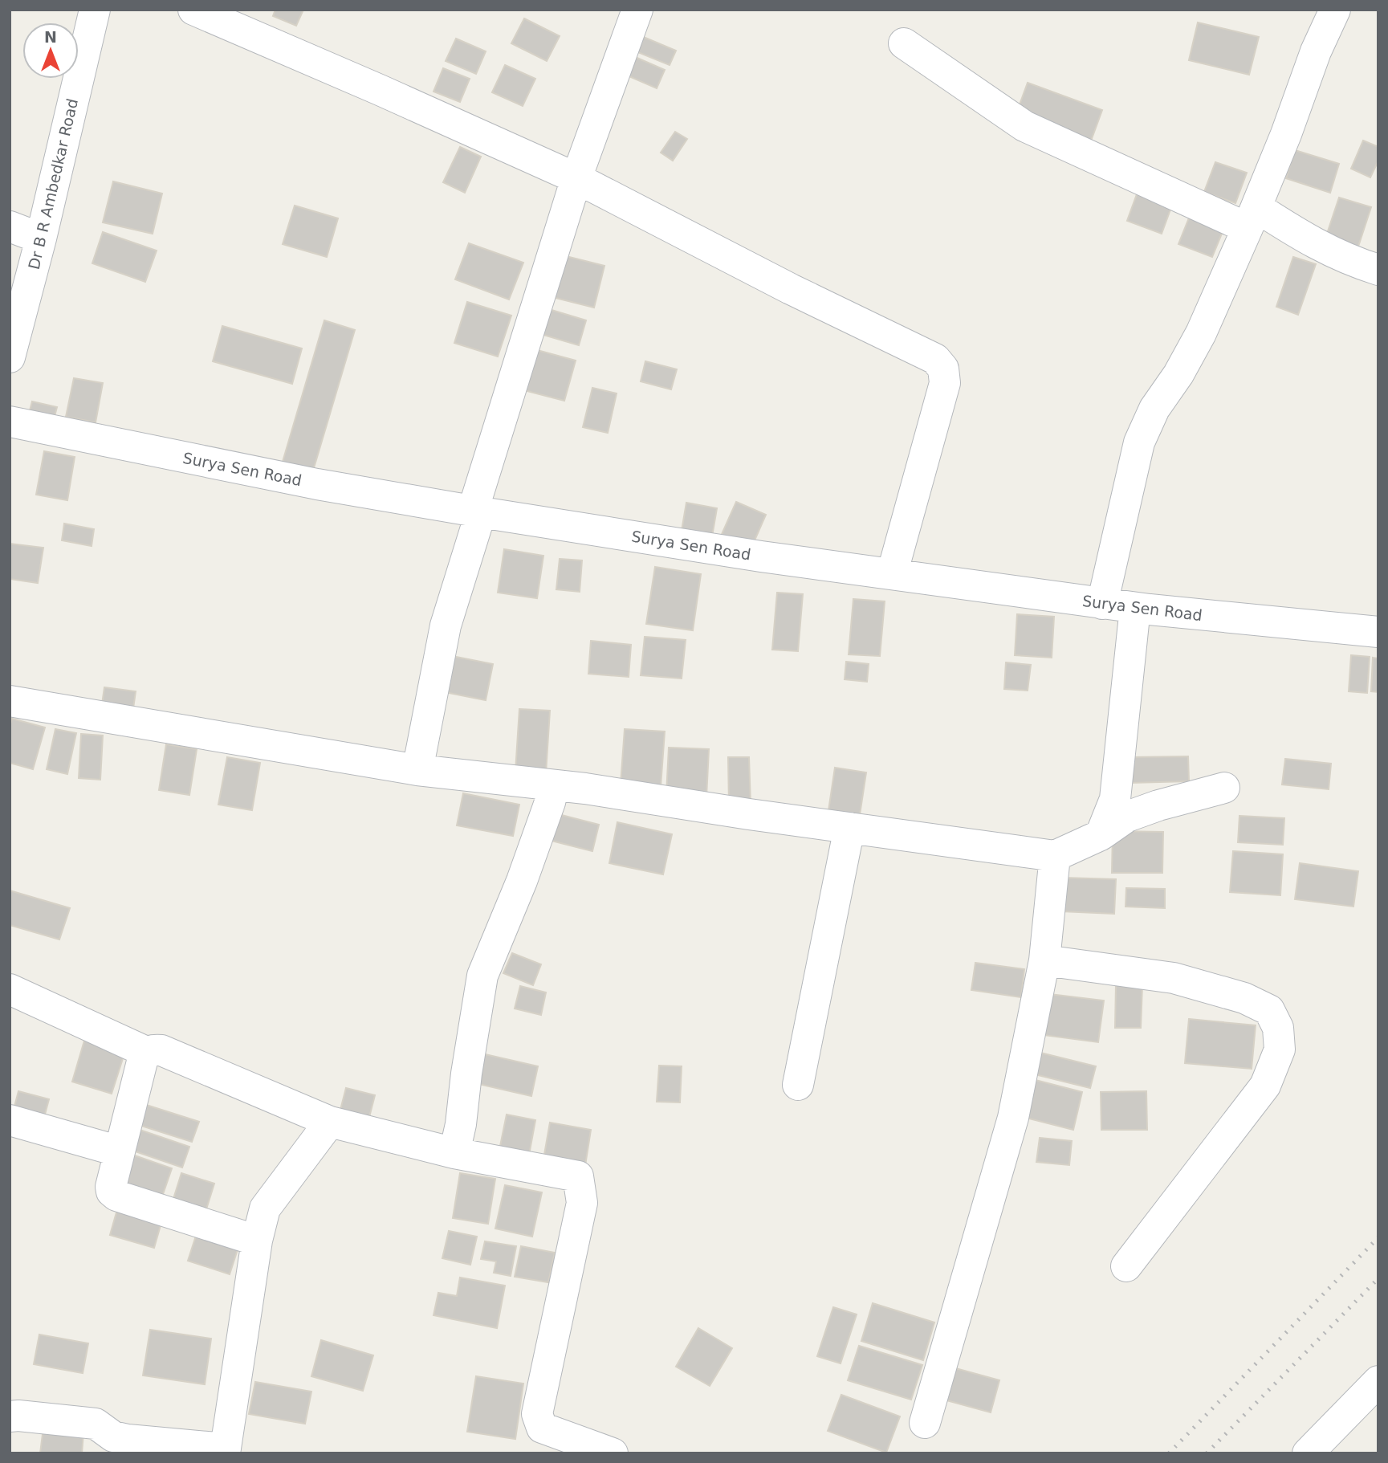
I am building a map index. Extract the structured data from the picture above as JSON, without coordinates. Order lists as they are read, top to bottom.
{
  "streets": {
    "street": ["Dr B R Ambedkar Road", "Surya Sen Road"]
  },
  "north": "top"
}
